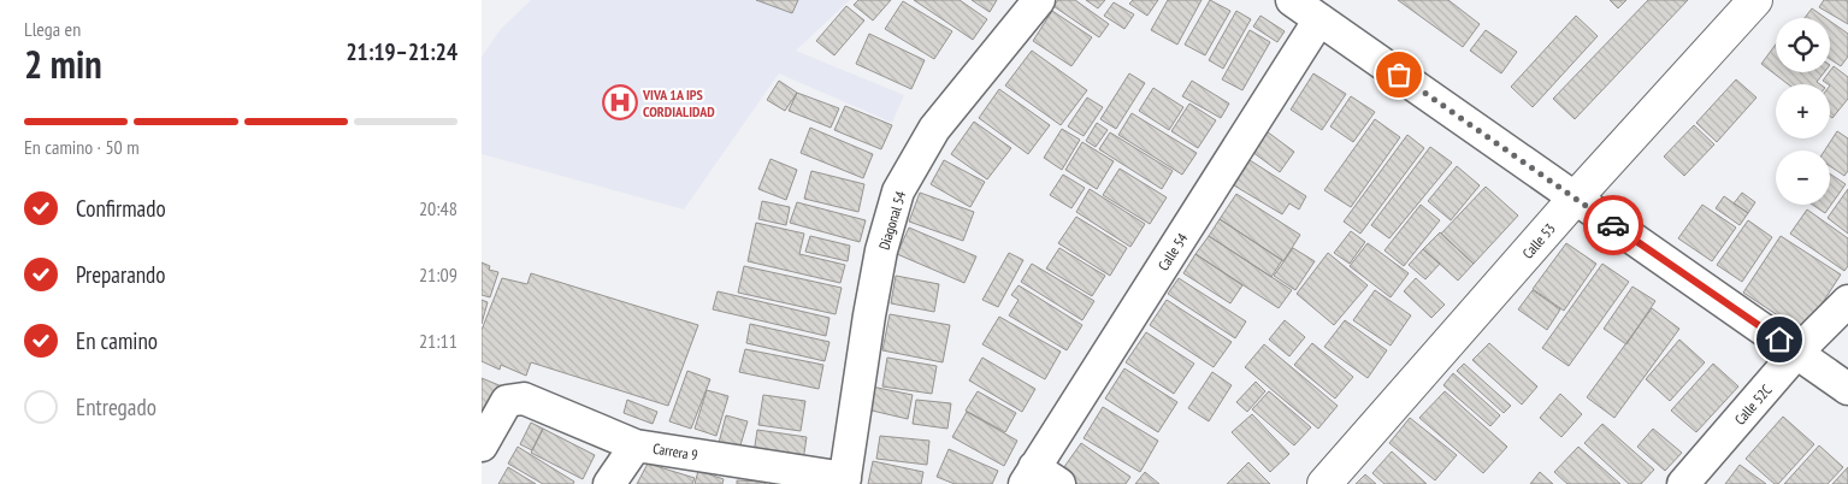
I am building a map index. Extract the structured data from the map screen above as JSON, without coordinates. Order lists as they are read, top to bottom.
{
  "streets": {
    "street": [
      "Diagonal 54",
      "Calle 53",
      "Calle 54",
      "Calle 52C",
      "Carrera 9"
    ]
  },
  "crossings": [
    ["Diagonal 54", "Carrera 9"]
  ],
  "places": {
    "hospital": ["VIVA 1A IPS CORDIALIDAD"]
  },
  "page": {
    "heading": ["2 min", "Llega en", "21:19–21:24"],
    "map_buttons": ["+", "−"],
    "bar": "En camino · 50 m",
    "list": [
      ["Confirmado", "20:48"],
      ["Preparando", "21:09"],
      ["En camino", "21:11"],
      "Entregado"
    ]
  }
}
